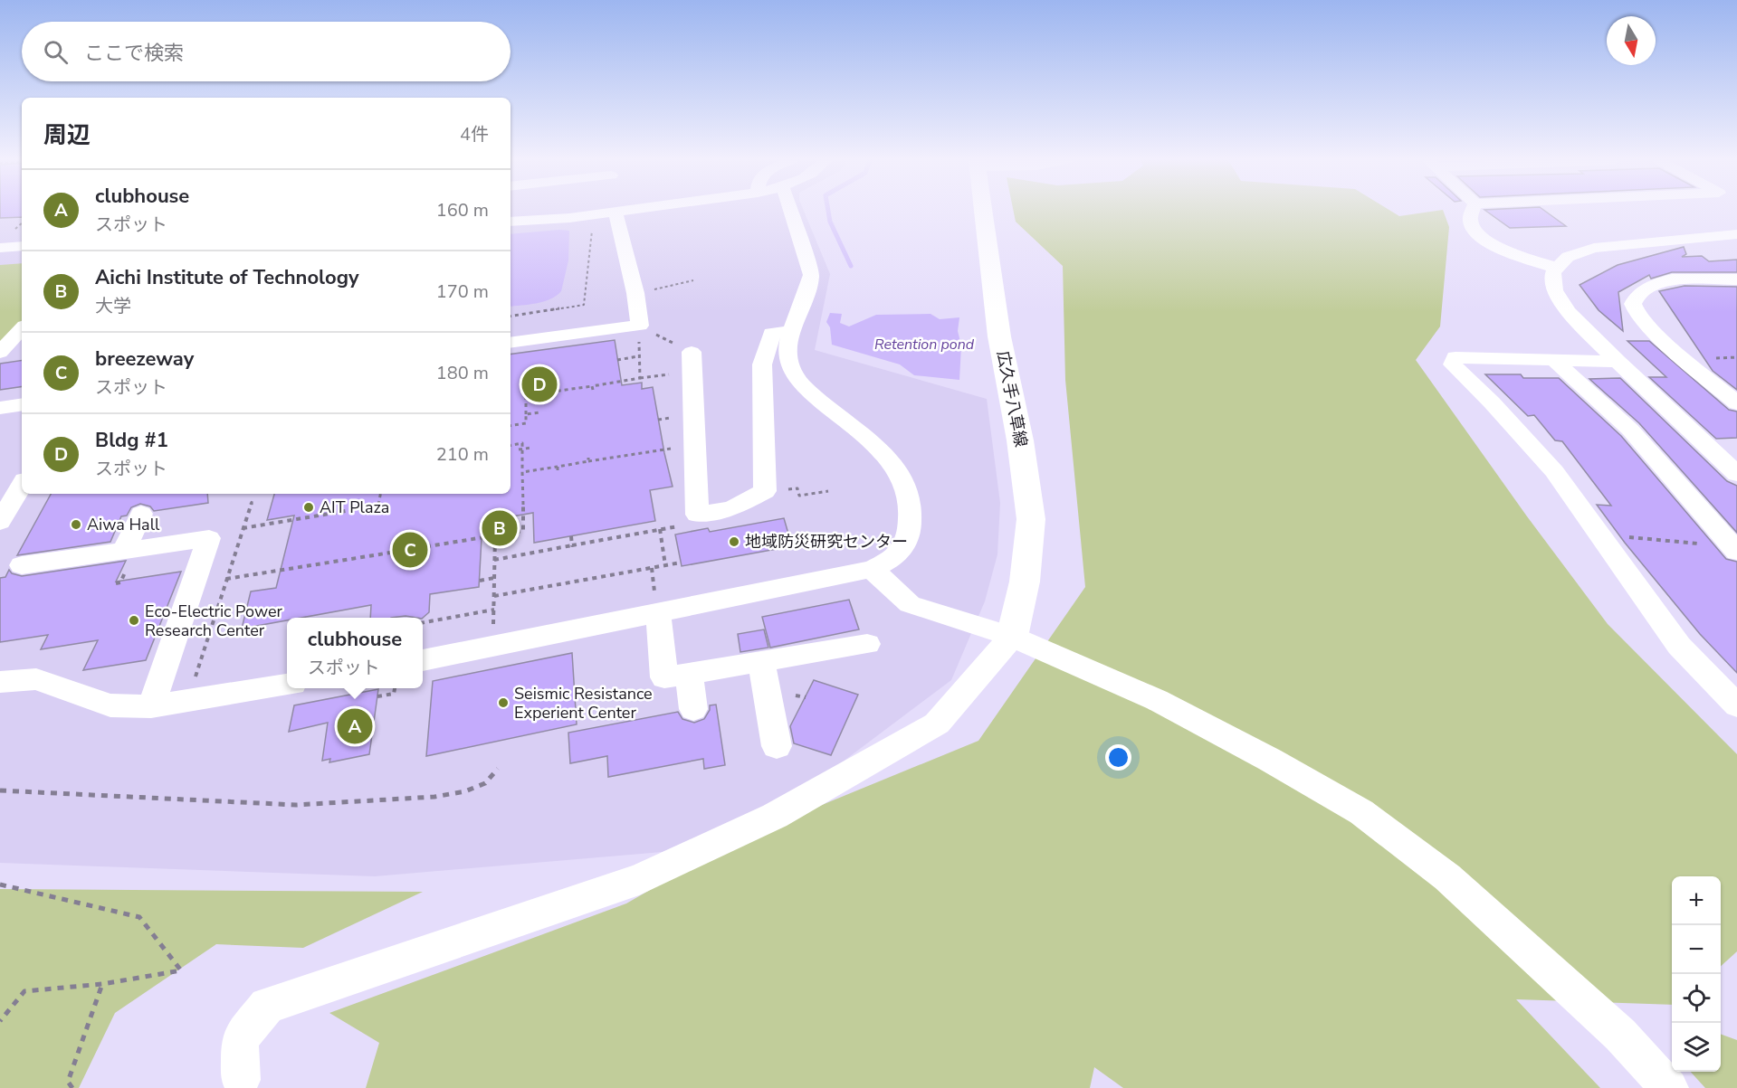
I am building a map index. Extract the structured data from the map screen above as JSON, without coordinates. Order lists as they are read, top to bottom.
{
  "streets": {
    "main road": ["広久手八草線"]
  },
  "water": ["Retention pond"],
  "places": [
    "AIT Plaza",
    "Aiwa Hall",
    "地域防災研究センター",
    "Eco-Electric Power Research Center",
    "Seismic Resistance Experient Center"
  ],
  "north": "bottom",
  "page": {
    "search": "ここで検索",
    "heading": ["周辺", "4件"],
    "list": [
      {
        "mark": "A",
        "name": "clubhouse",
        "note": "スポット",
        "value": "160 m"
      },
      {
        "mark": "B",
        "name": "Aichi Institute of Technology",
        "note": "大学",
        "value": "170 m"
      },
      {
        "mark": "C",
        "name": "breezeway",
        "note": "スポット",
        "value": "180 m"
      },
      {
        "mark": "D",
        "name": "Bldg #1",
        "note": "スポット",
        "value": "210 m"
      }
    ],
    "pins": [
      "D",
      "B",
      "C",
      "A"
    ],
    "popup": ["clubhouse", "スポット"],
    "map_buttons": ["+", "−"]
  }
}
